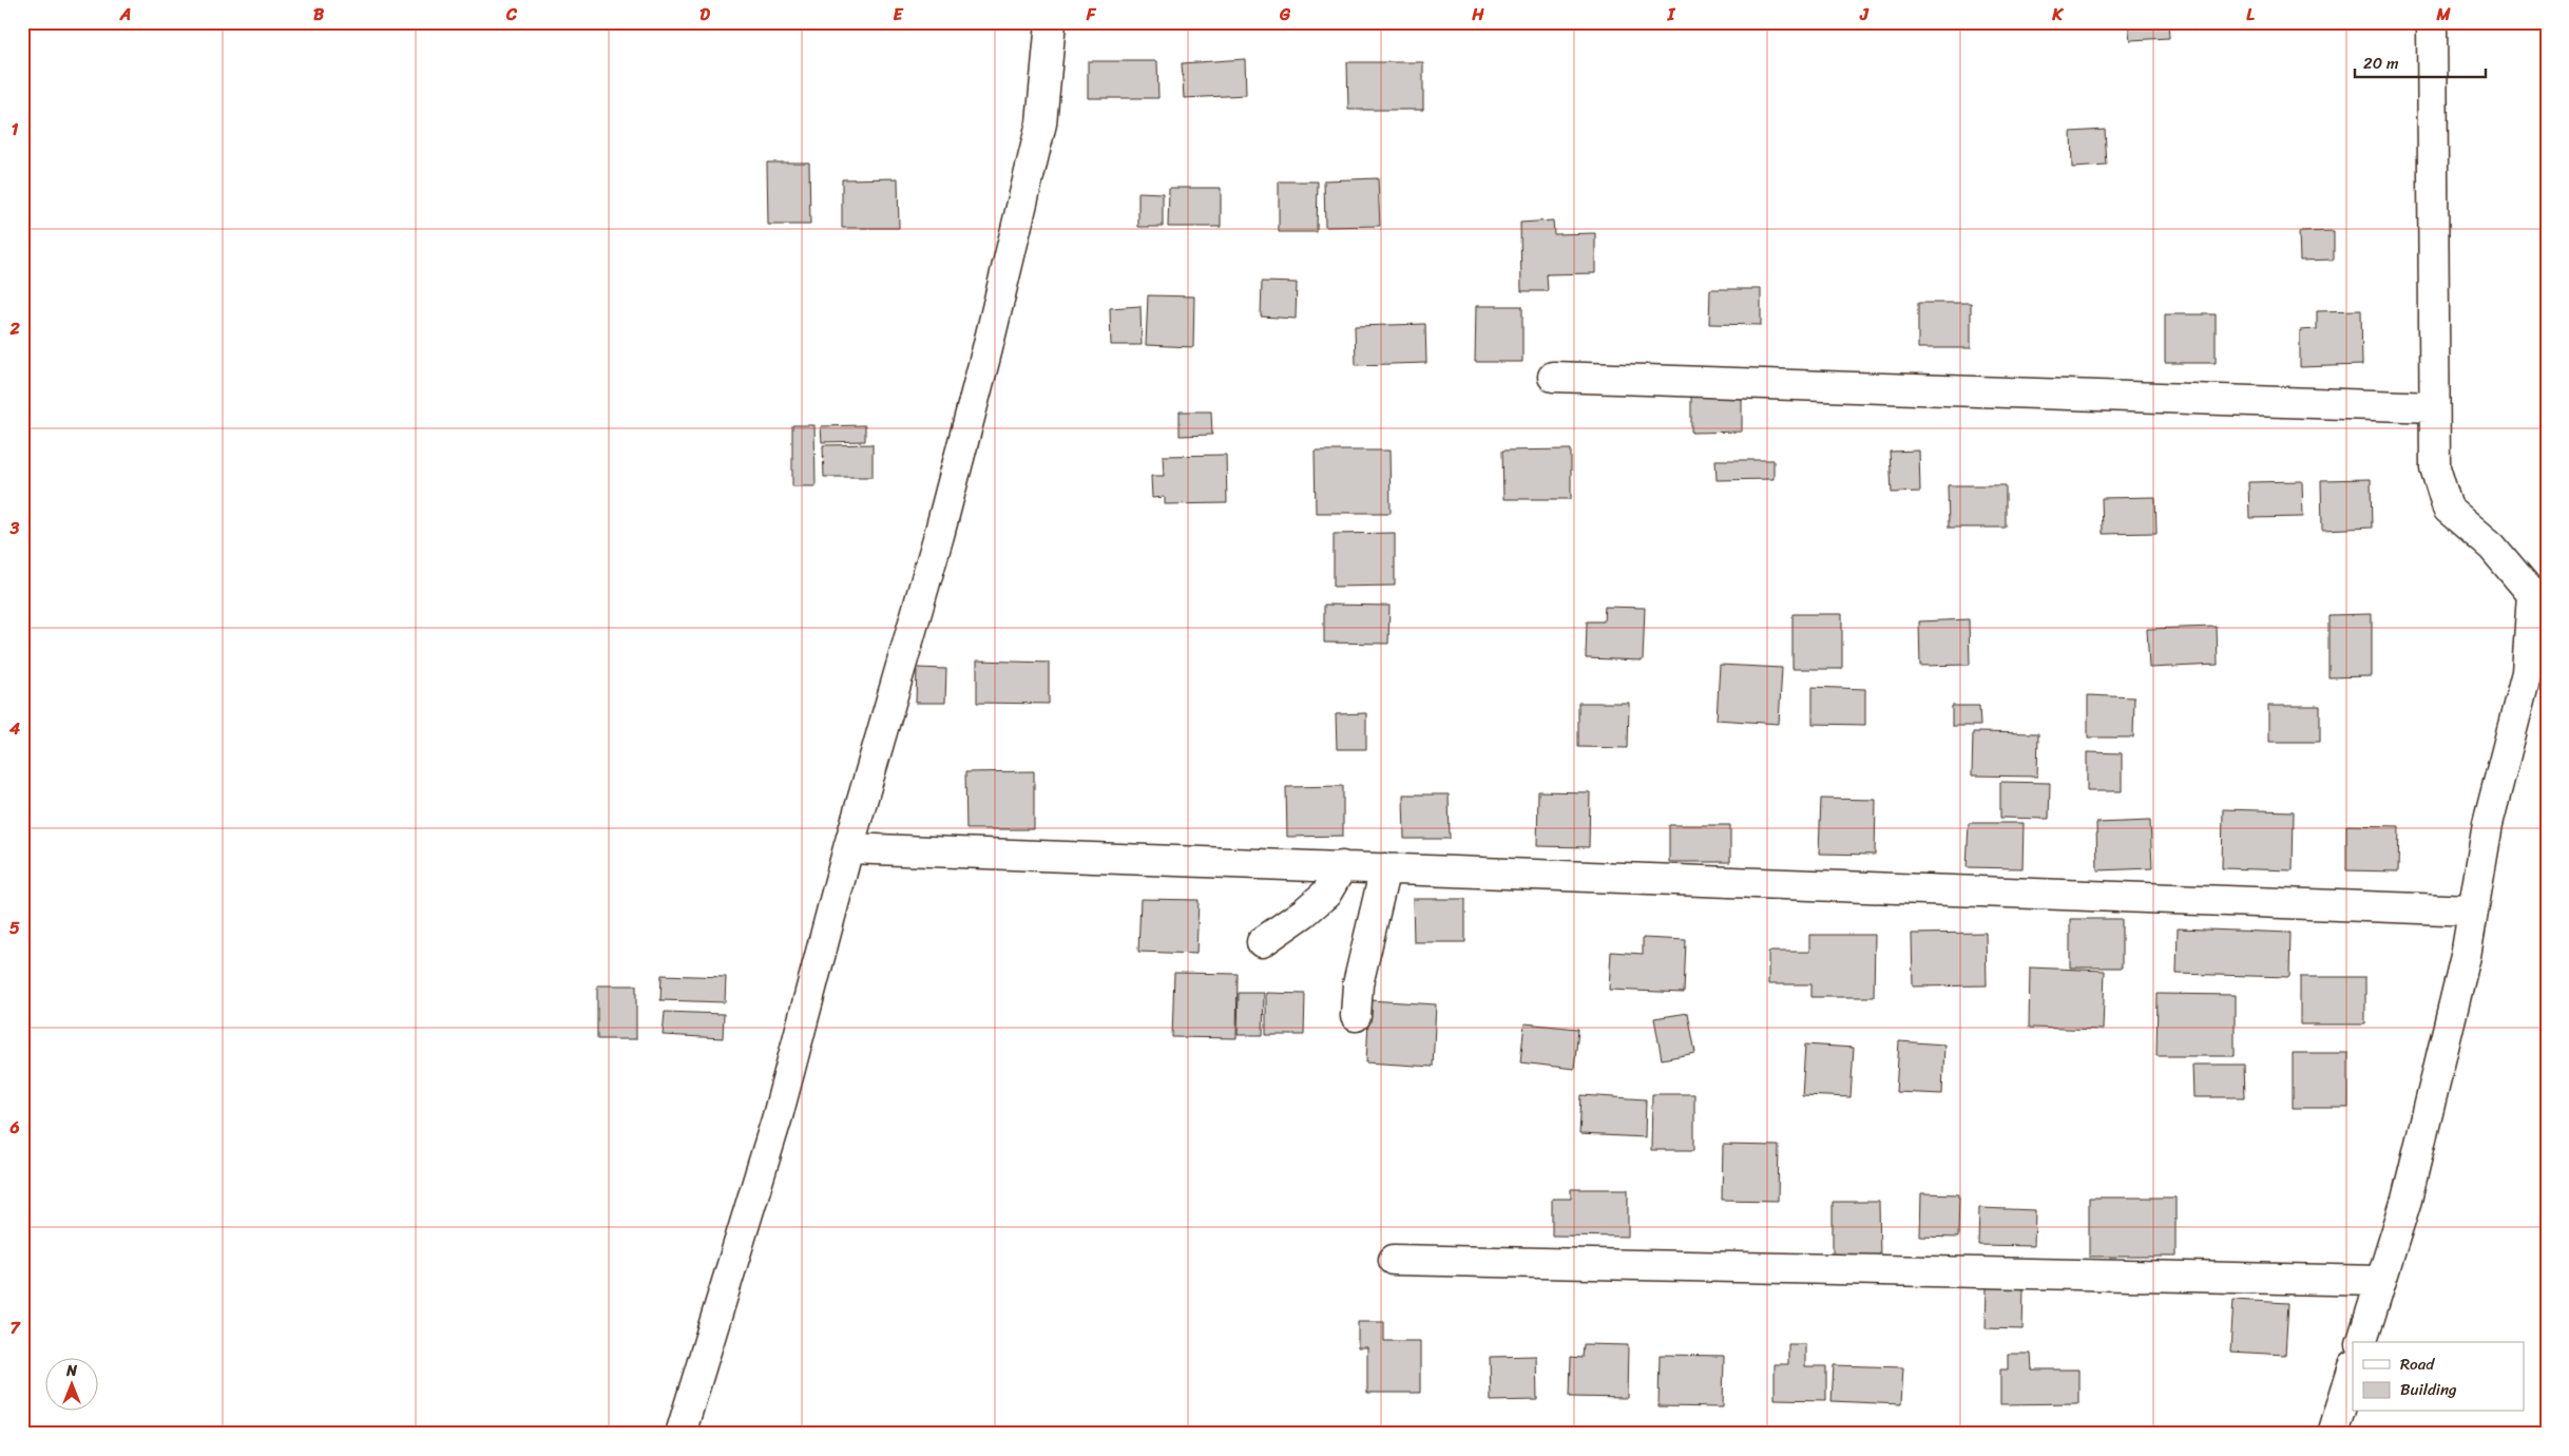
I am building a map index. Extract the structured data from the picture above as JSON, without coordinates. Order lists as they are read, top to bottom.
{
  "legend": ["Road", "Building"],
  "scale_bar": "20 m",
  "north": "top",
  "grid": {
    "columns": [
      "A",
      "B",
      "C",
      "D",
      "E",
      "F",
      "G",
      "H",
      "I",
      "J",
      "K",
      "L",
      "M"
    ],
    "rows": [
      "1",
      "2",
      "3",
      "4",
      "5",
      "6",
      "7"
    ]
  }
}
